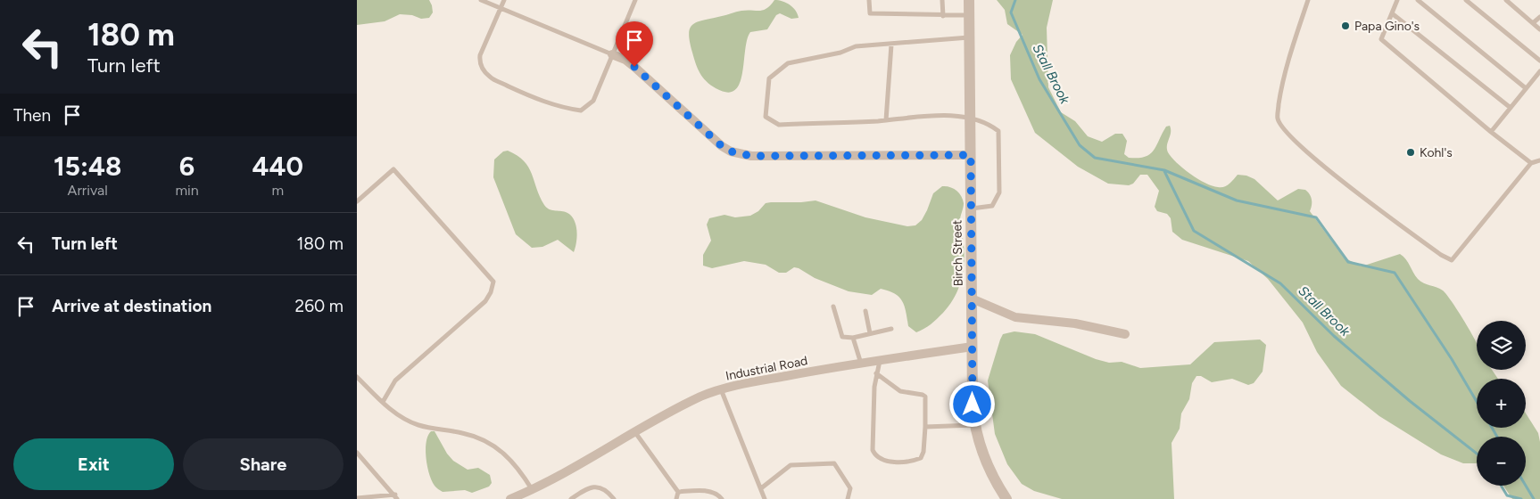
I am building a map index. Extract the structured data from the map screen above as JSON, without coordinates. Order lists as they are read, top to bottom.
{
  "streets": {
    "street": ["Birch Street", "Industrial Road"]
  },
  "crossings": [
    ["Birch Street", "Industrial Road"]
  ],
  "water": ["Stall Brook"],
  "places": ["Papa Gino's", "Kohl's"],
  "page": {
    "turn": ["180 m", "Turn left"],
    "then": "Then",
    "eta": [
      "15:48",
      "Arrival",
      "6",
      "min",
      "440",
      "m"
    ],
    "list": [
      {
        "name": "Turn left",
        "value": "180 m"
      },
      {
        "name": "Arrive at destination",
        "value": "260 m"
      }
    ],
    "map_buttons": ["+", "−"],
    "buttons": ["Exit", "Share"]
  }
}
